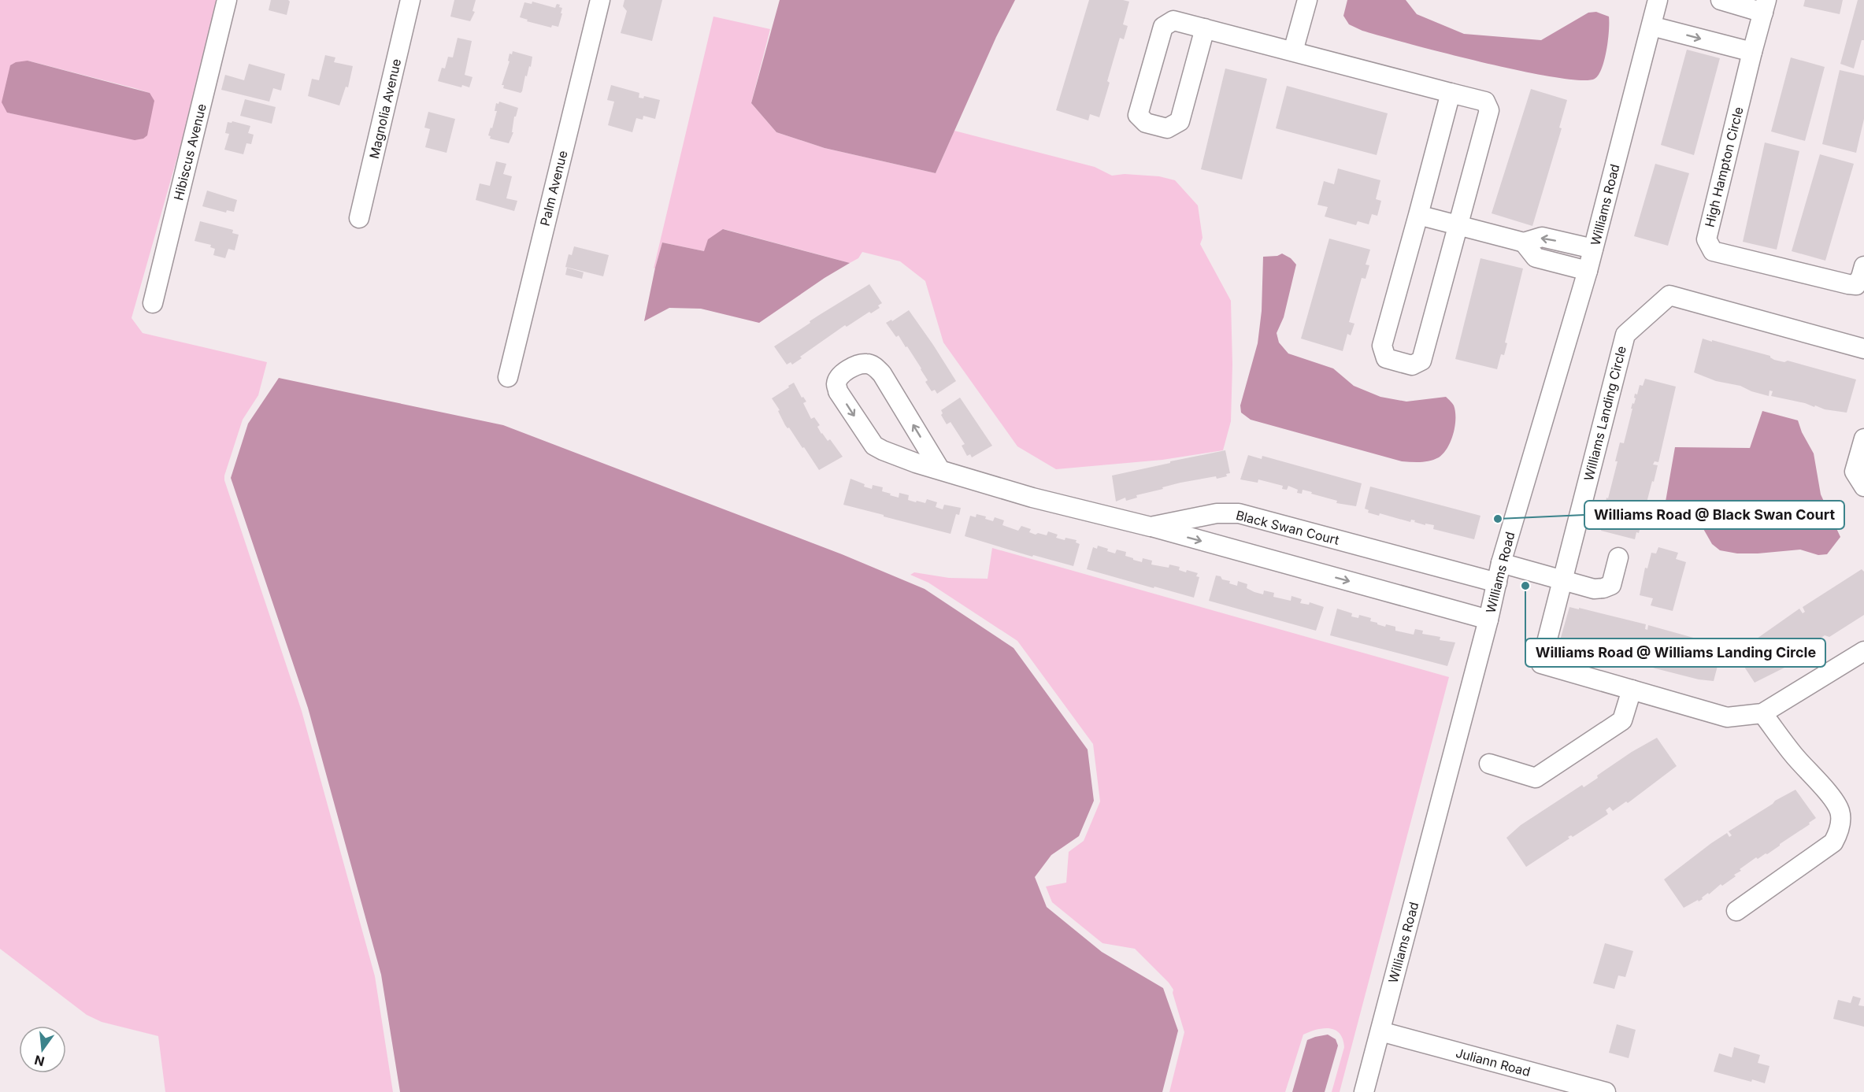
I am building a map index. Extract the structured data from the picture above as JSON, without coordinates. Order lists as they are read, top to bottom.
{
  "streets": {
    "street": [
      "Magnolia Avenue",
      "Hibiscus Avenue",
      "High Hampton Circle",
      "Palm Avenue",
      "Williams Road",
      "Williams Landing Circle",
      "Black Swan Court",
      "Juliann Road"
    ]
  },
  "crossings": [
    ["Williams Road", "Black Swan Court"],
    ["Williams Road", "Juliann Road"]
  ],
  "places": ["Williams Road @ Black Swan Court", "Williams Road @ Williams Landing Circle"],
  "north": "bottom"
}
